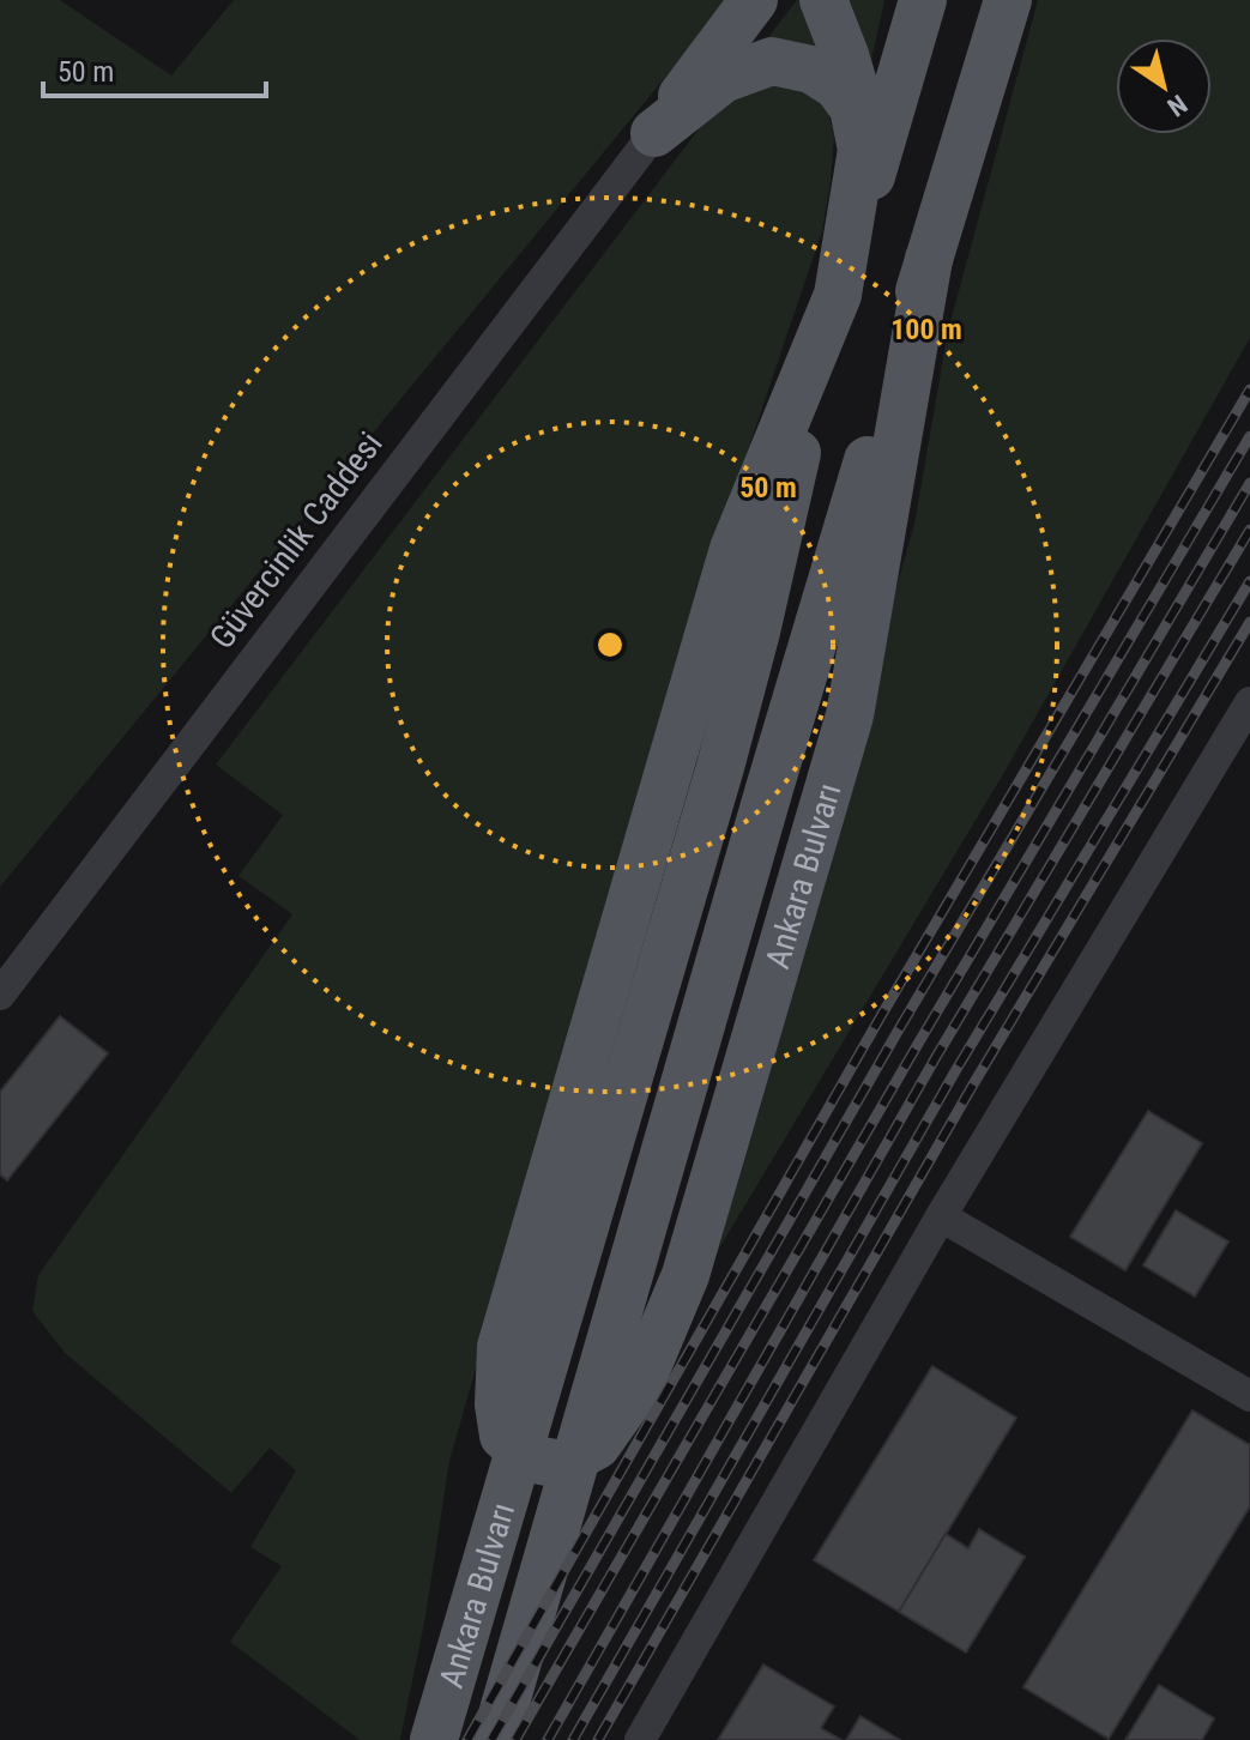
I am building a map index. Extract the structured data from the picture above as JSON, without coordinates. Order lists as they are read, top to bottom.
{
  "streets": {
    "main road": ["Ankara Bulvarı"],
    "street": ["Güvercinlik Caddesi"]
  },
  "scale_bar": "50 m",
  "north": "bottom right",
  "rings": ["100 m", "50 m"]
}
